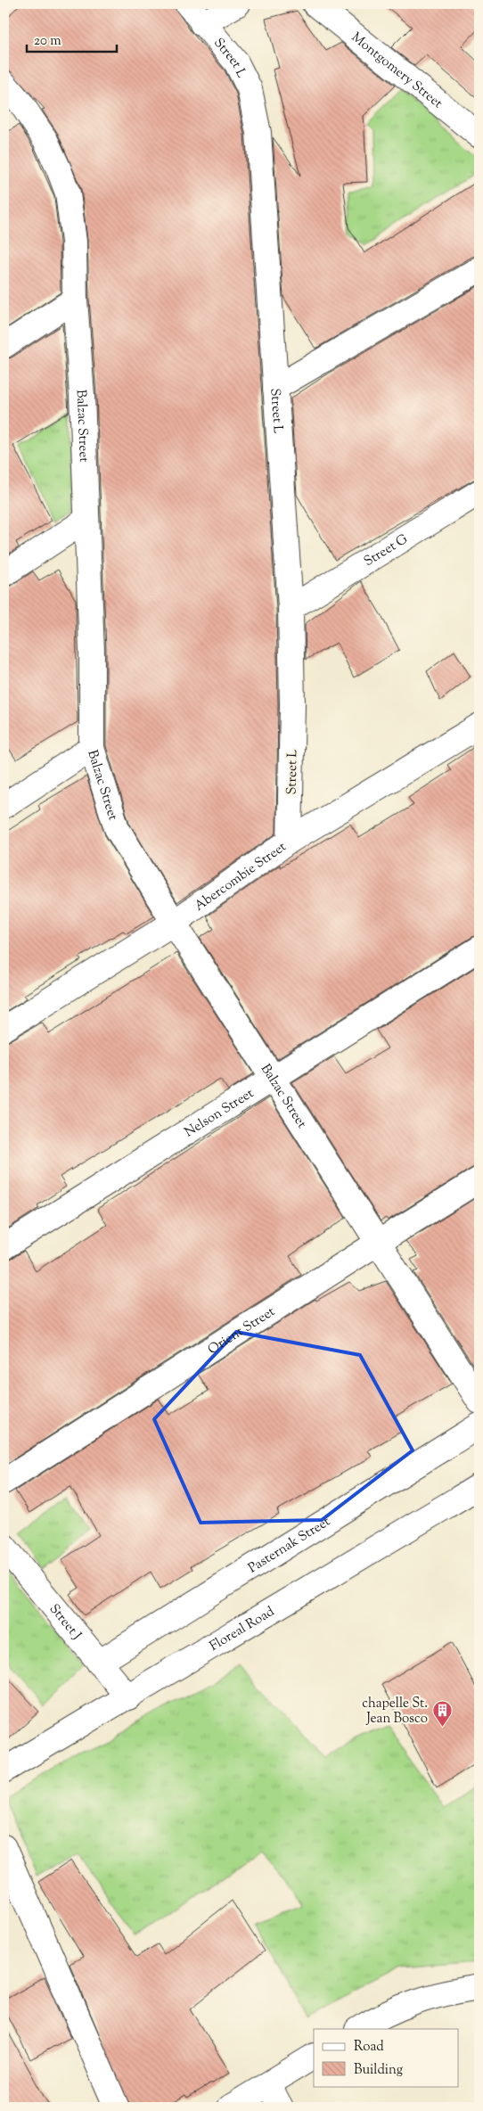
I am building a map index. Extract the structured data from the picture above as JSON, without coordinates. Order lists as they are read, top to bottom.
{
  "streets": {
    "street": [
      "Street L",
      "Montgomery Street",
      "Balzac Street",
      "Street G",
      "Abercombie Street",
      "Nelson Street",
      "Orient Street",
      "Pasternak Street",
      "Street J",
      "Floreal Road"
    ]
  },
  "crossings": [
    ["Street L", "Street G"],
    ["Street L", "Abercombie Street"],
    ["Balzac Street", "Abercombie Street"],
    ["Balzac Street", "Nelson Street"],
    ["Balzac Street", "Orient Street"],
    ["Pasternak Street", "Street J"],
    ["Street J", "Floreal Road"]
  ],
  "places": {
    "building": ["chapelle St. Jean Bosco"]
  },
  "legend": ["Road", "Building"],
  "scale_bar": "20 m"
}
